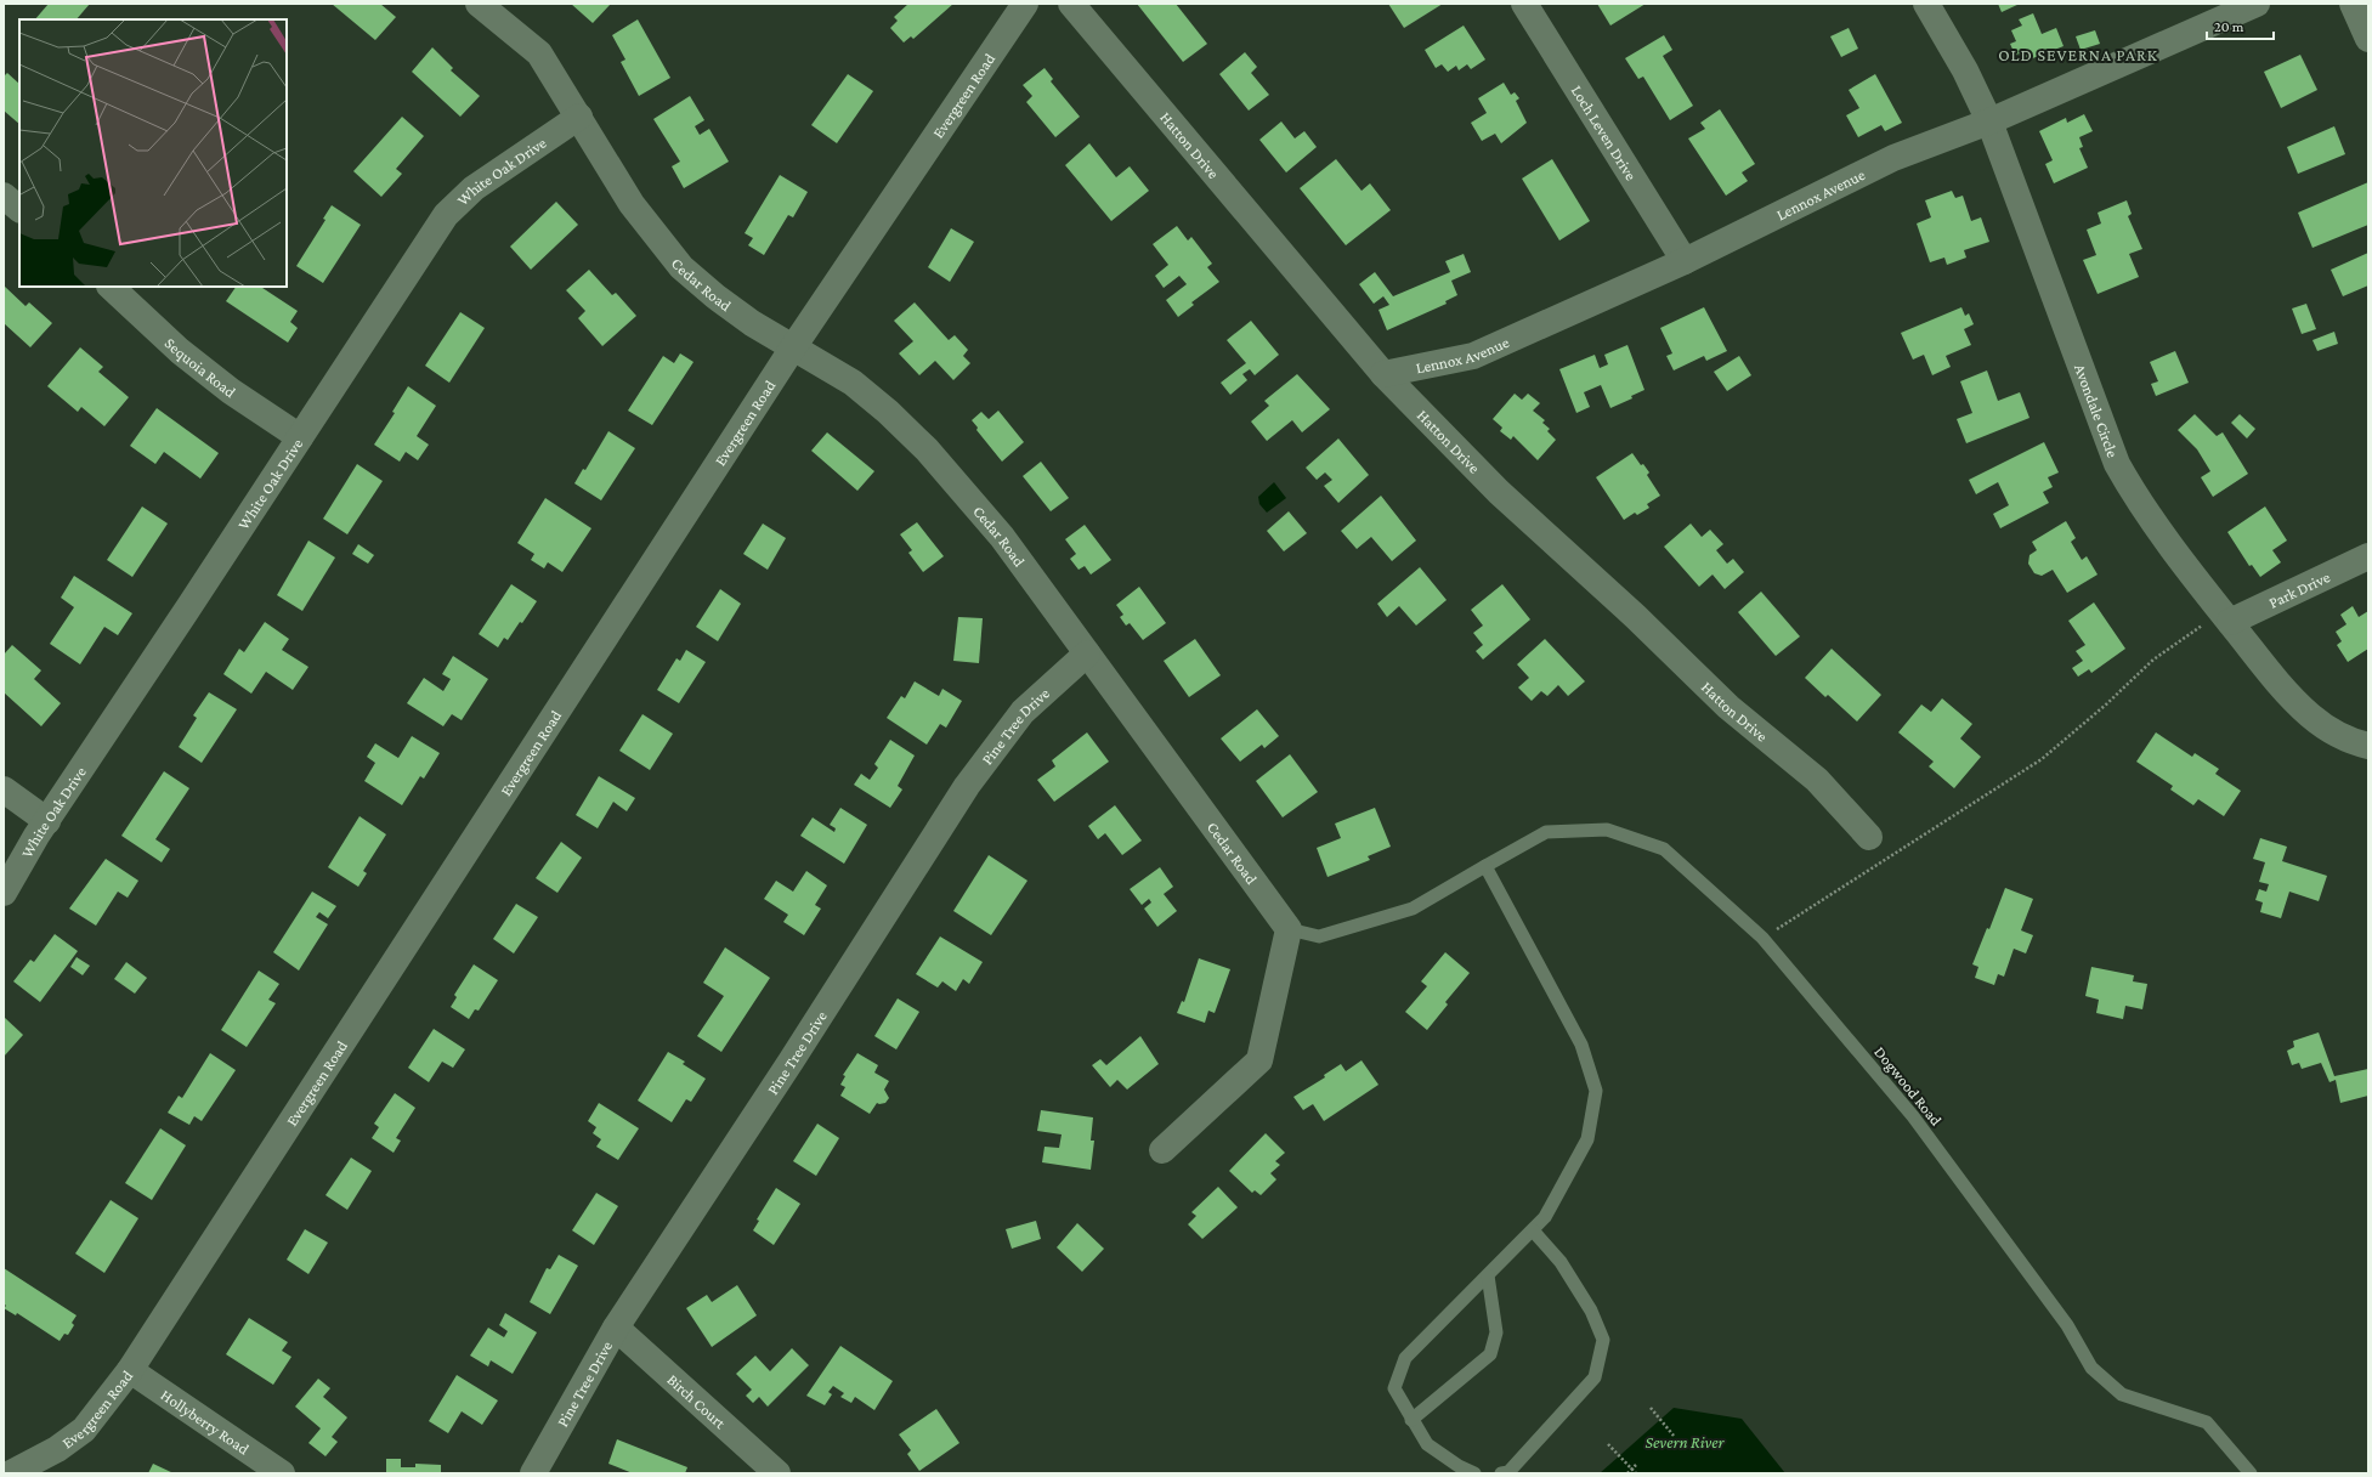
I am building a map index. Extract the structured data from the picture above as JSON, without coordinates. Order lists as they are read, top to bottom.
{
  "streets": {
    "street": [
      "Evergreen Road",
      "Loch Leven Drive",
      "Hatton Drive",
      "White Oak Drive",
      "Lennox Avenue",
      "Cedar Road",
      "Sequoia Road",
      "Avondale Circle",
      "Park Drive",
      "Pine Tree Drive",
      "Birch Court",
      "Hollyberry Road"
    ],
    "lane": ["Dogwood Road"]
  },
  "crossings": [
    ["Evergreen Road", "Cedar Road"],
    ["Evergreen Road", "Hollyberry Road"],
    ["Loch Leven Drive", "Lennox Avenue"],
    ["Hatton Drive", "Lennox Avenue"],
    ["White Oak Drive", "Cedar Road"],
    ["White Oak Drive", "Sequoia Road"],
    ["Lennox Avenue", "Avondale Circle"],
    ["Cedar Road", "Pine Tree Drive"],
    ["Cedar Road", "Dogwood Road"],
    ["Avondale Circle", "Park Drive"],
    ["Pine Tree Drive", "Birch Court"]
  ],
  "districts": ["OLD SEVERNA PARK"],
  "water": ["Severn River"],
  "scale_bar": "20 m"
}
